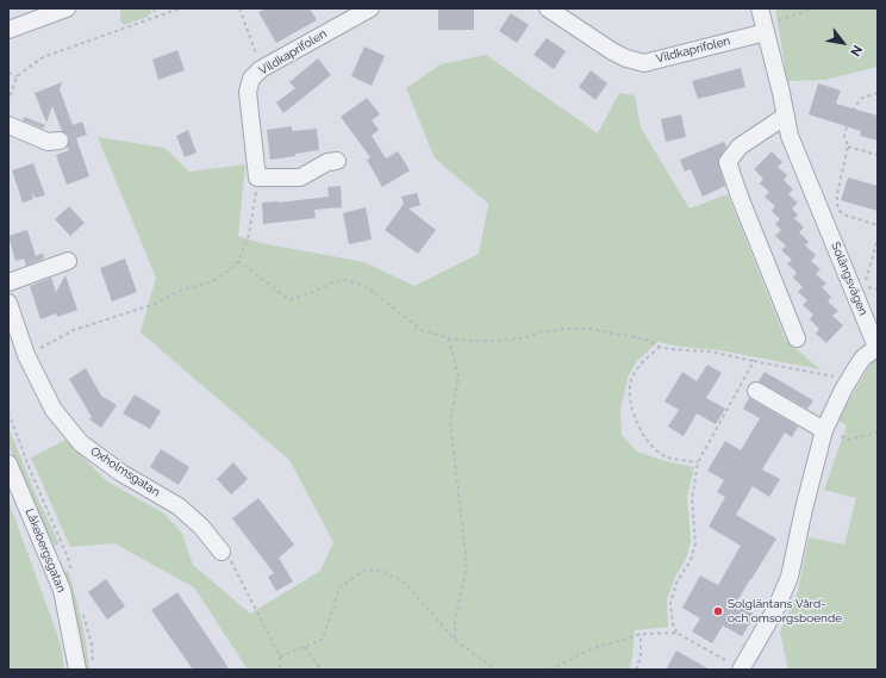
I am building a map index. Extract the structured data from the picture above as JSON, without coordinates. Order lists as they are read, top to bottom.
{
  "streets": {
    "street": [
      "Vildkaprifolen",
      "Solängsvägen",
      "Oxholmsgatan",
      "Låkebergsgatan"
    ]
  },
  "crossings": [
    ["Vildkaprifolen", "Solängsvägen"]
  ],
  "places": ["Solgläntans Vård- och omsorgsboende"],
  "north": "bottom right"
}
